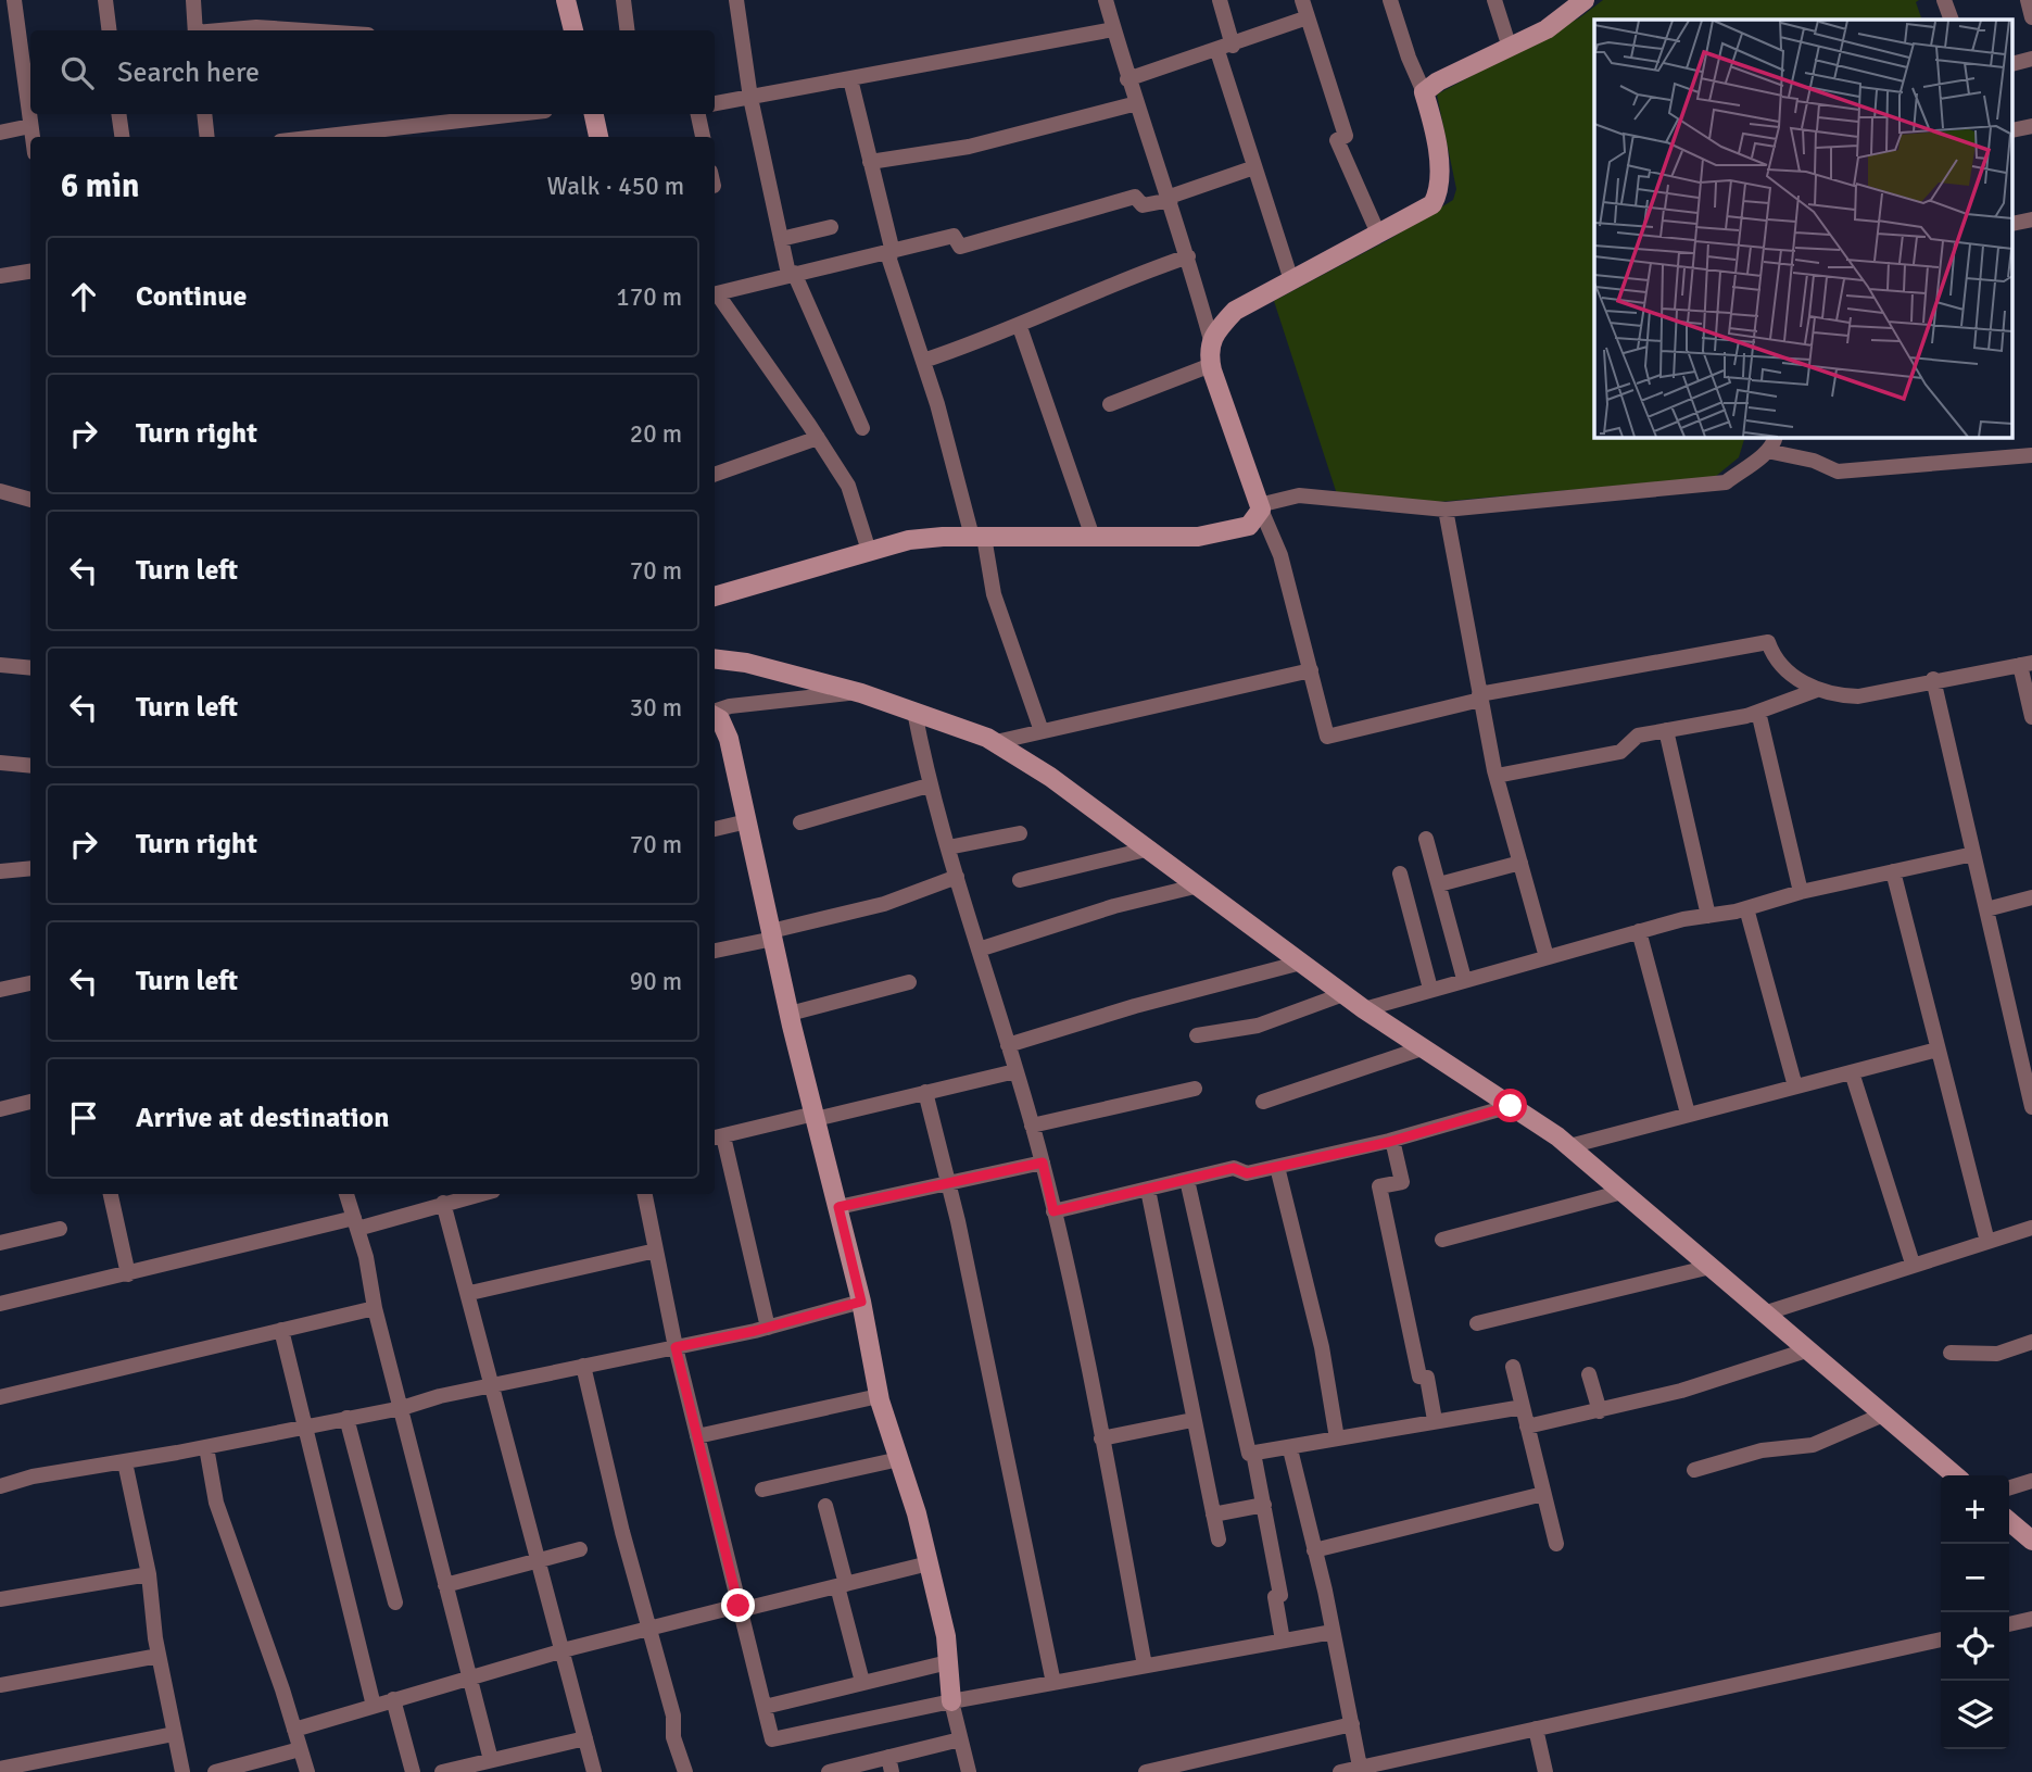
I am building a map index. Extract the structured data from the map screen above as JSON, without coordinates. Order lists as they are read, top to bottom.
{
  "page": {
    "search": "Search here",
    "heading": ["6 min", "Walk · 450 m"],
    "list": [
      ["Continue", "170 m"],
      ["Turn right", "20 m"],
      ["Turn left", "70 m"],
      ["Turn left", "30 m"],
      ["Turn right", "70 m"],
      ["Turn left", "90 m"],
      "Arrive at destination"
    ],
    "map_buttons": ["+", "−"]
  }
}
